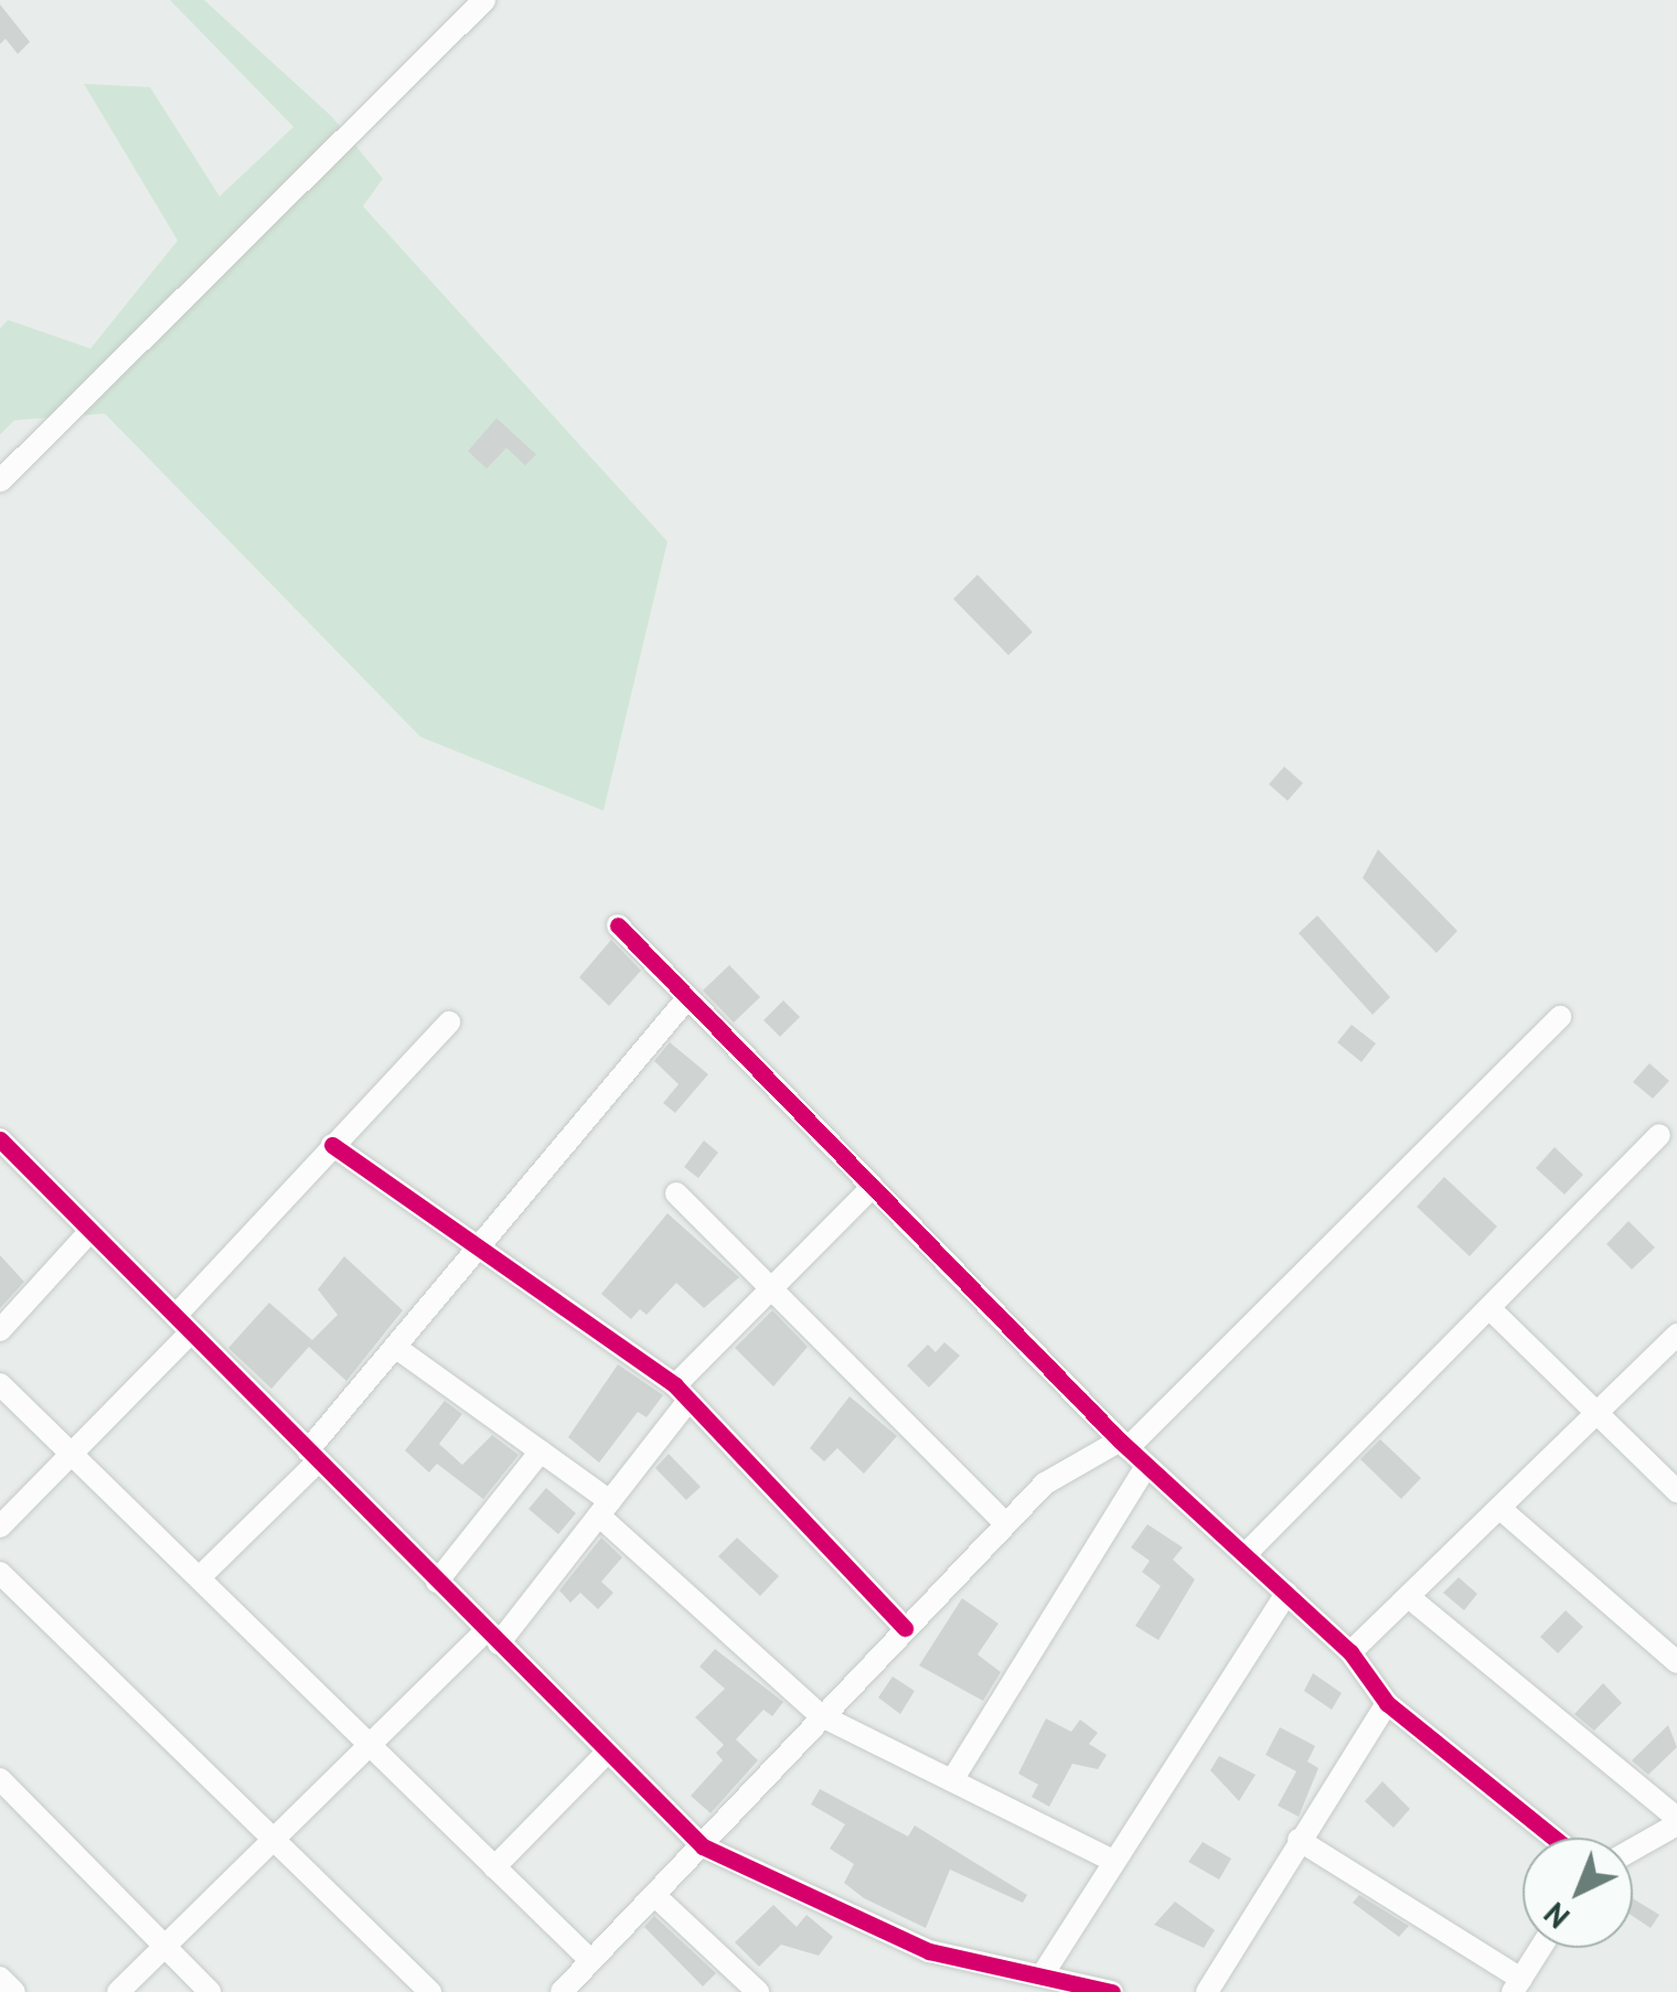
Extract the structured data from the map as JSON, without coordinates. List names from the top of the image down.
{
  "north": "bottom left"
}
